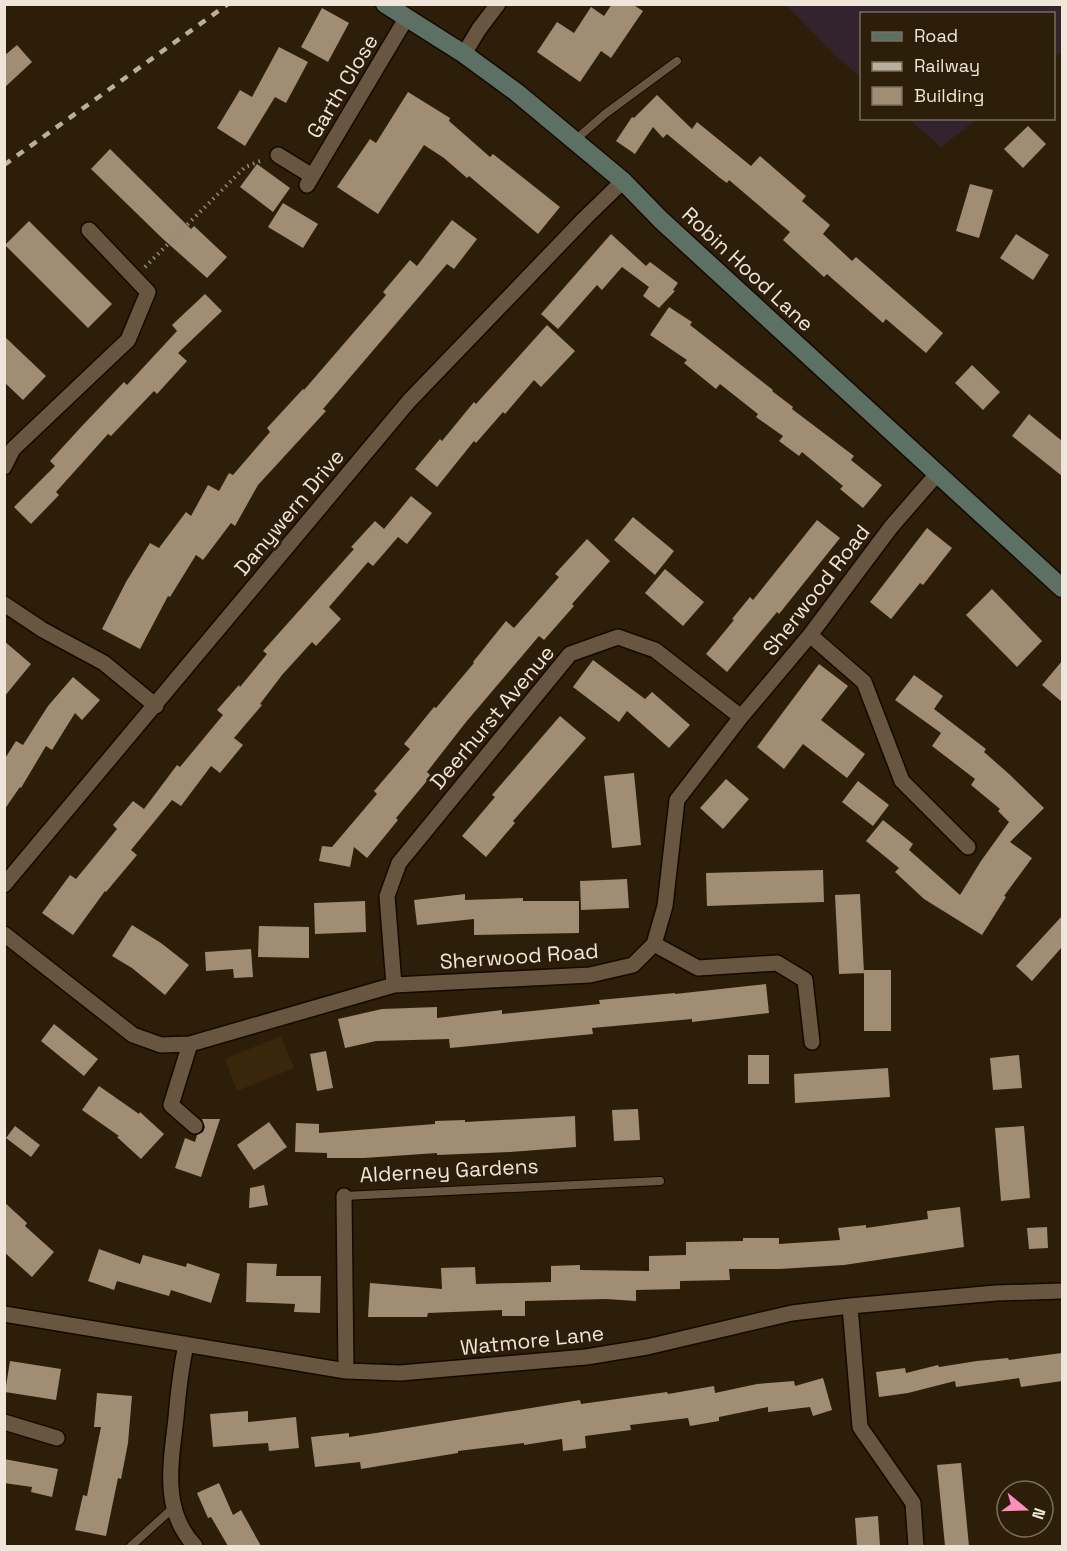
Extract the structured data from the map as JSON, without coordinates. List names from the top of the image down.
{
  "streets": {
    "main road": ["Robin Hood Lane"],
    "street": [
      "Garth Close",
      "Danywern Drive",
      "Sherwood Road",
      "Deerhurst Avenue",
      "Alderney Gardens",
      "Watmore Lane"
    ]
  },
  "crossings": [
    ["Garth Close", "Robin Hood Lane"],
    ["Robin Hood Lane", "Danywern Drive"],
    ["Robin Hood Lane", "Sherwood Road"],
    ["Sherwood Road", "Deerhurst Avenue"],
    ["Alderney Gardens", "Watmore Lane"]
  ],
  "legend": ["Road", "Railway", "Building"],
  "north": "right"
}
